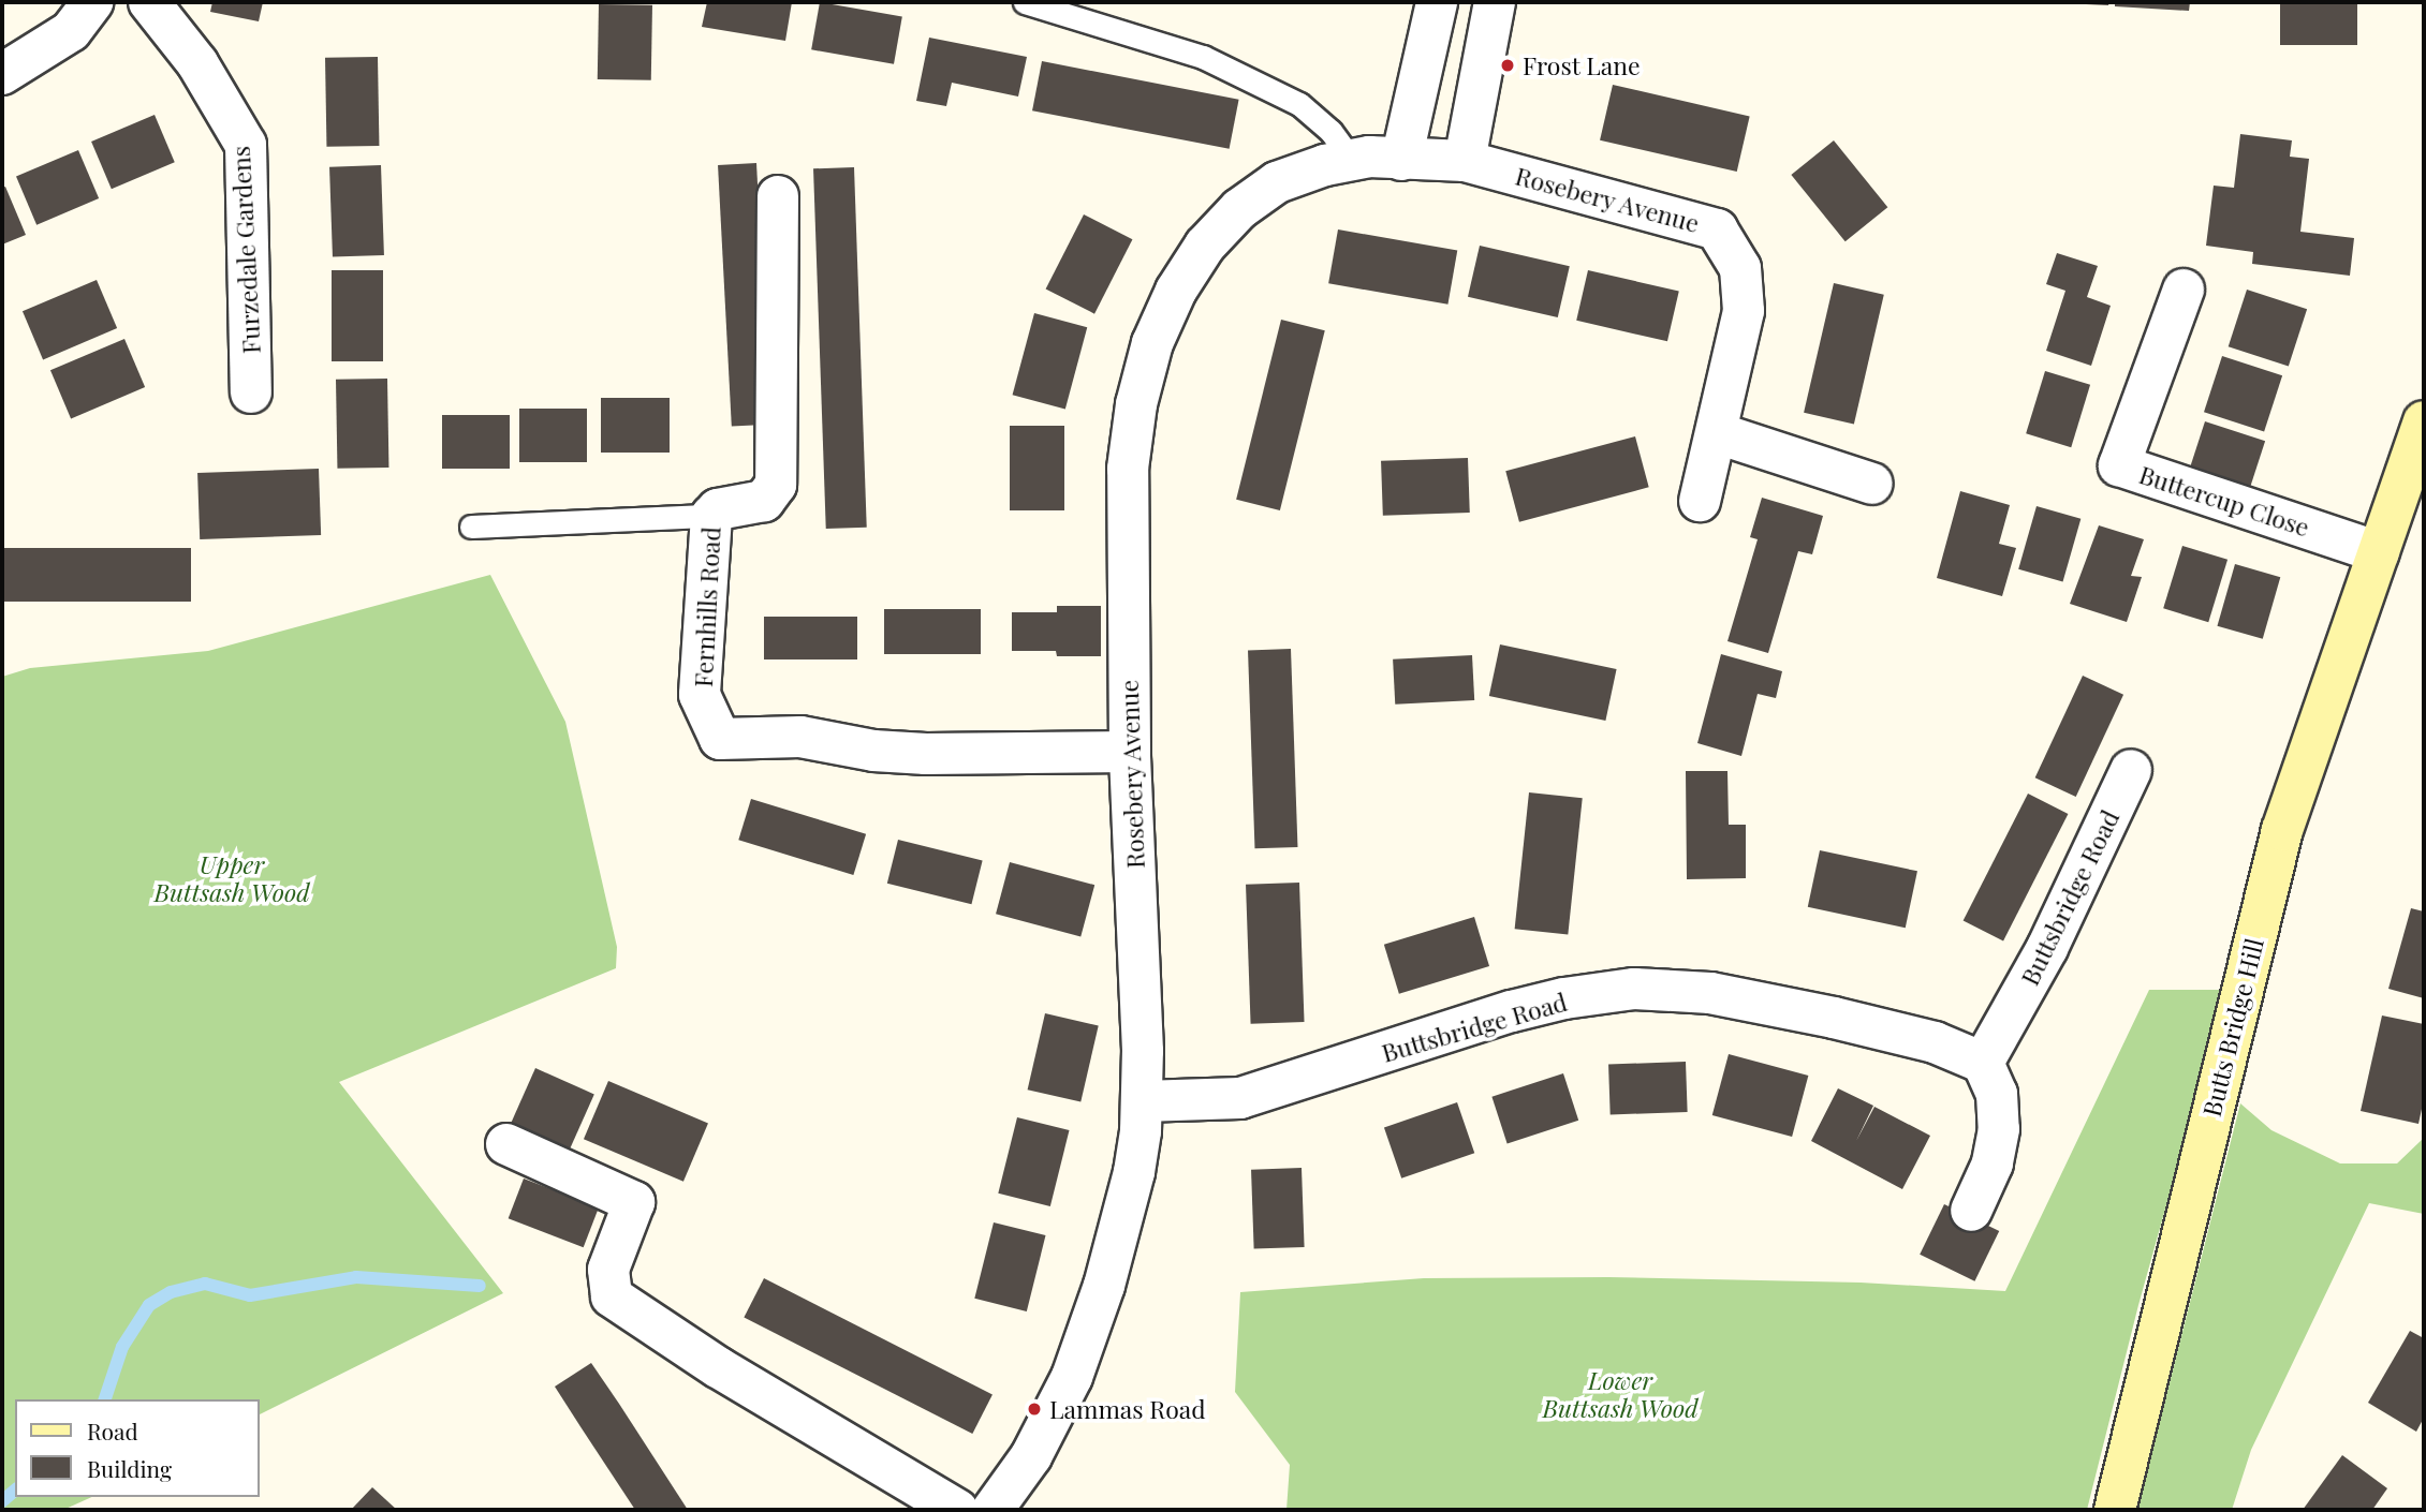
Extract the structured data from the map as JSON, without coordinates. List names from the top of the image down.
{
  "streets": {
    "street": [
      "Rosebery Avenue",
      "Furzedale Gardens",
      "Buttercup Close",
      "Fernhills Road",
      "Buttsbridge Road",
      "Butts Bridge Hill"
    ]
  },
  "crossings": [
    ["Rosebery Avenue", "Fernhills Road"],
    ["Rosebery Avenue", "Buttsbridge Road"],
    ["Buttercup Close", "Butts Bridge Hill"]
  ],
  "parks": ["Upper Buttsash Wood", "Lower Buttsash Wood"],
  "places": ["Frost Lane", "Lammas Road"],
  "legend": ["Road", "Building"]
}
